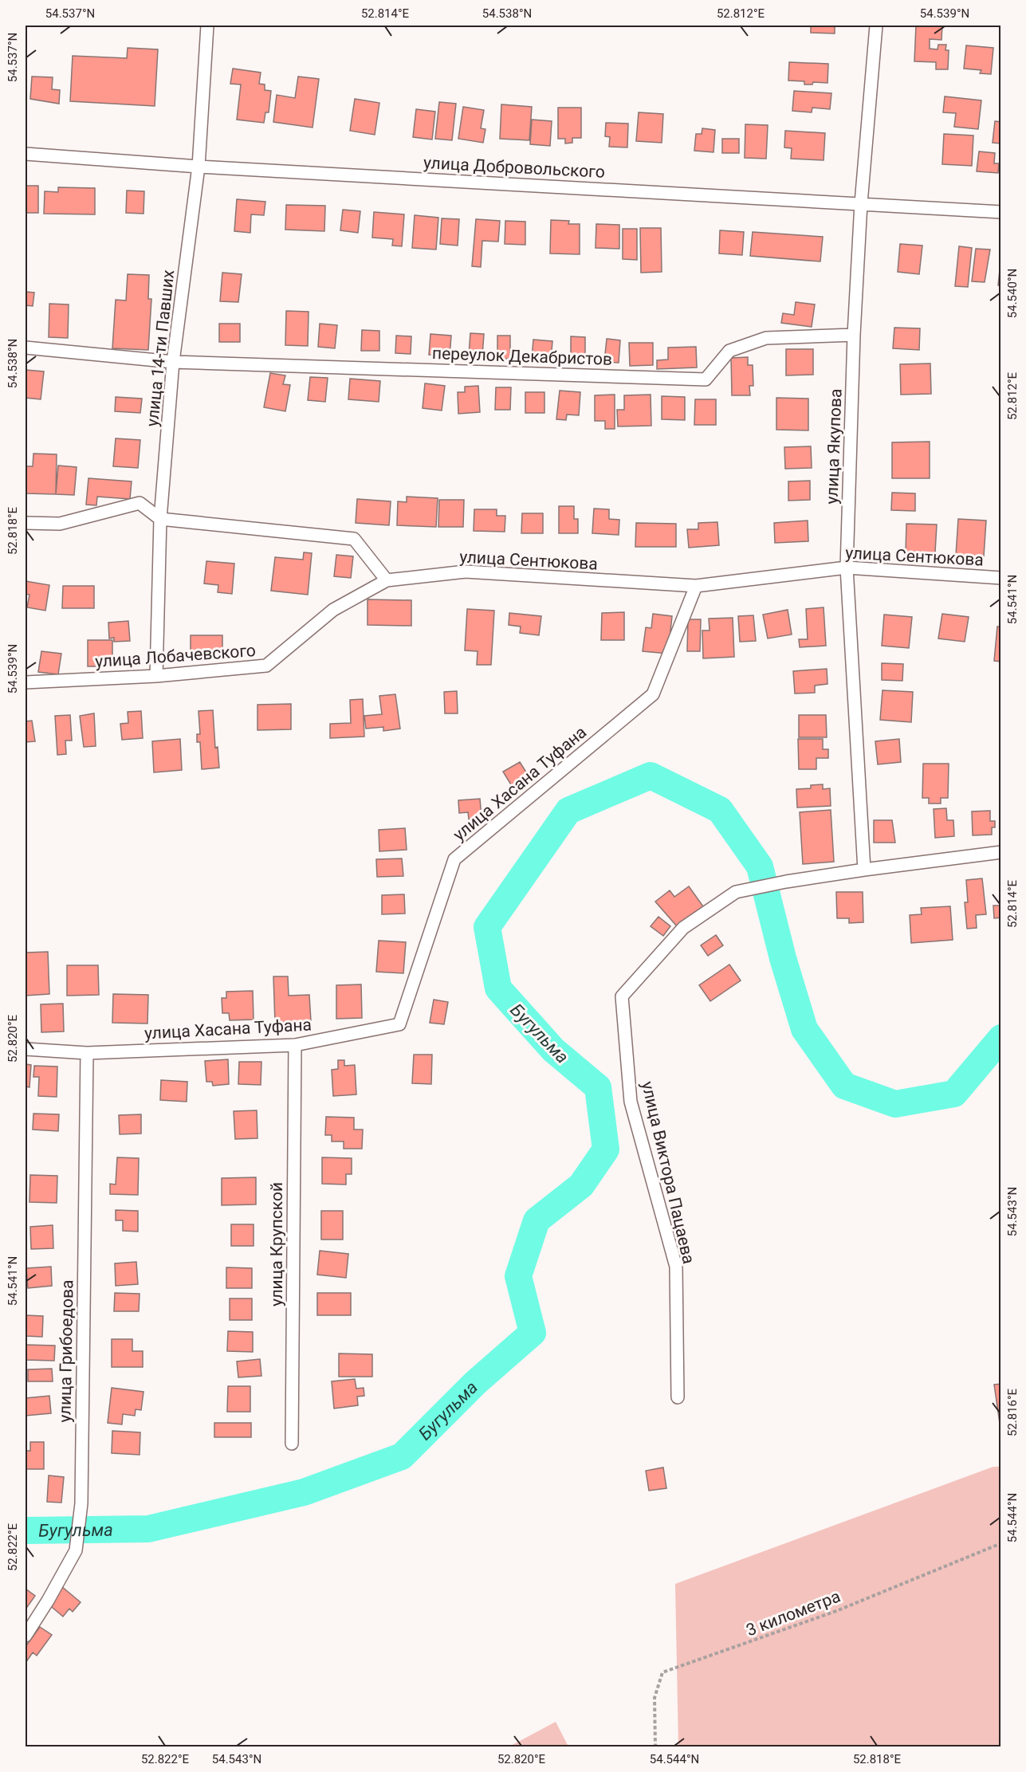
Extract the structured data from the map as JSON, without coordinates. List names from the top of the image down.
{
  "streets": {
    "street": [
      "улица Добровольского",
      "улица 14-ти Павших",
      "переулок Декабристов",
      "улица Якупова",
      "улица Сентюкова",
      "улица Лобачевского",
      "улица Хасана Туфана",
      "улица Виктора Пацаева",
      "улица Крупской",
      "улица Грибоедова"
    ],
    "path": ["3 километра"]
  },
  "crossings": [
    ["улица Добровольского", "улица 14-ти Павших"],
    ["улица Добровольского", "улица Якупова"],
    ["улица 14-ти Павших", "переулок Декабристов"],
    ["улица 14-ти Павших", "улица Лобачевского"],
    ["переулок Декабристов", "улица Якупова"],
    ["улица Якупова", "улица Сентюкова"],
    ["улица Якупова", "улица Виктора Пацаева"],
    ["улица Сентюкова", "улица Лобачевского"],
    ["улица Сентюкова", "улица Хасана Туфана"],
    ["улица Хасана Туфана", "улица Крупской"],
    ["улица Хасана Туфана", "улица Грибоедова"]
  ],
  "water": ["Бугульма"],
  "coordinates": [
    "54.537°N",
    "52.814°E",
    "54.538°N",
    "52.812°E",
    "54.539°N",
    "54.540°N",
    "52.818°E",
    "54.541°N",
    "52.820°E",
    "54.543°N",
    "52.816°E",
    "54.544°N",
    "52.822°E"
  ]
}
